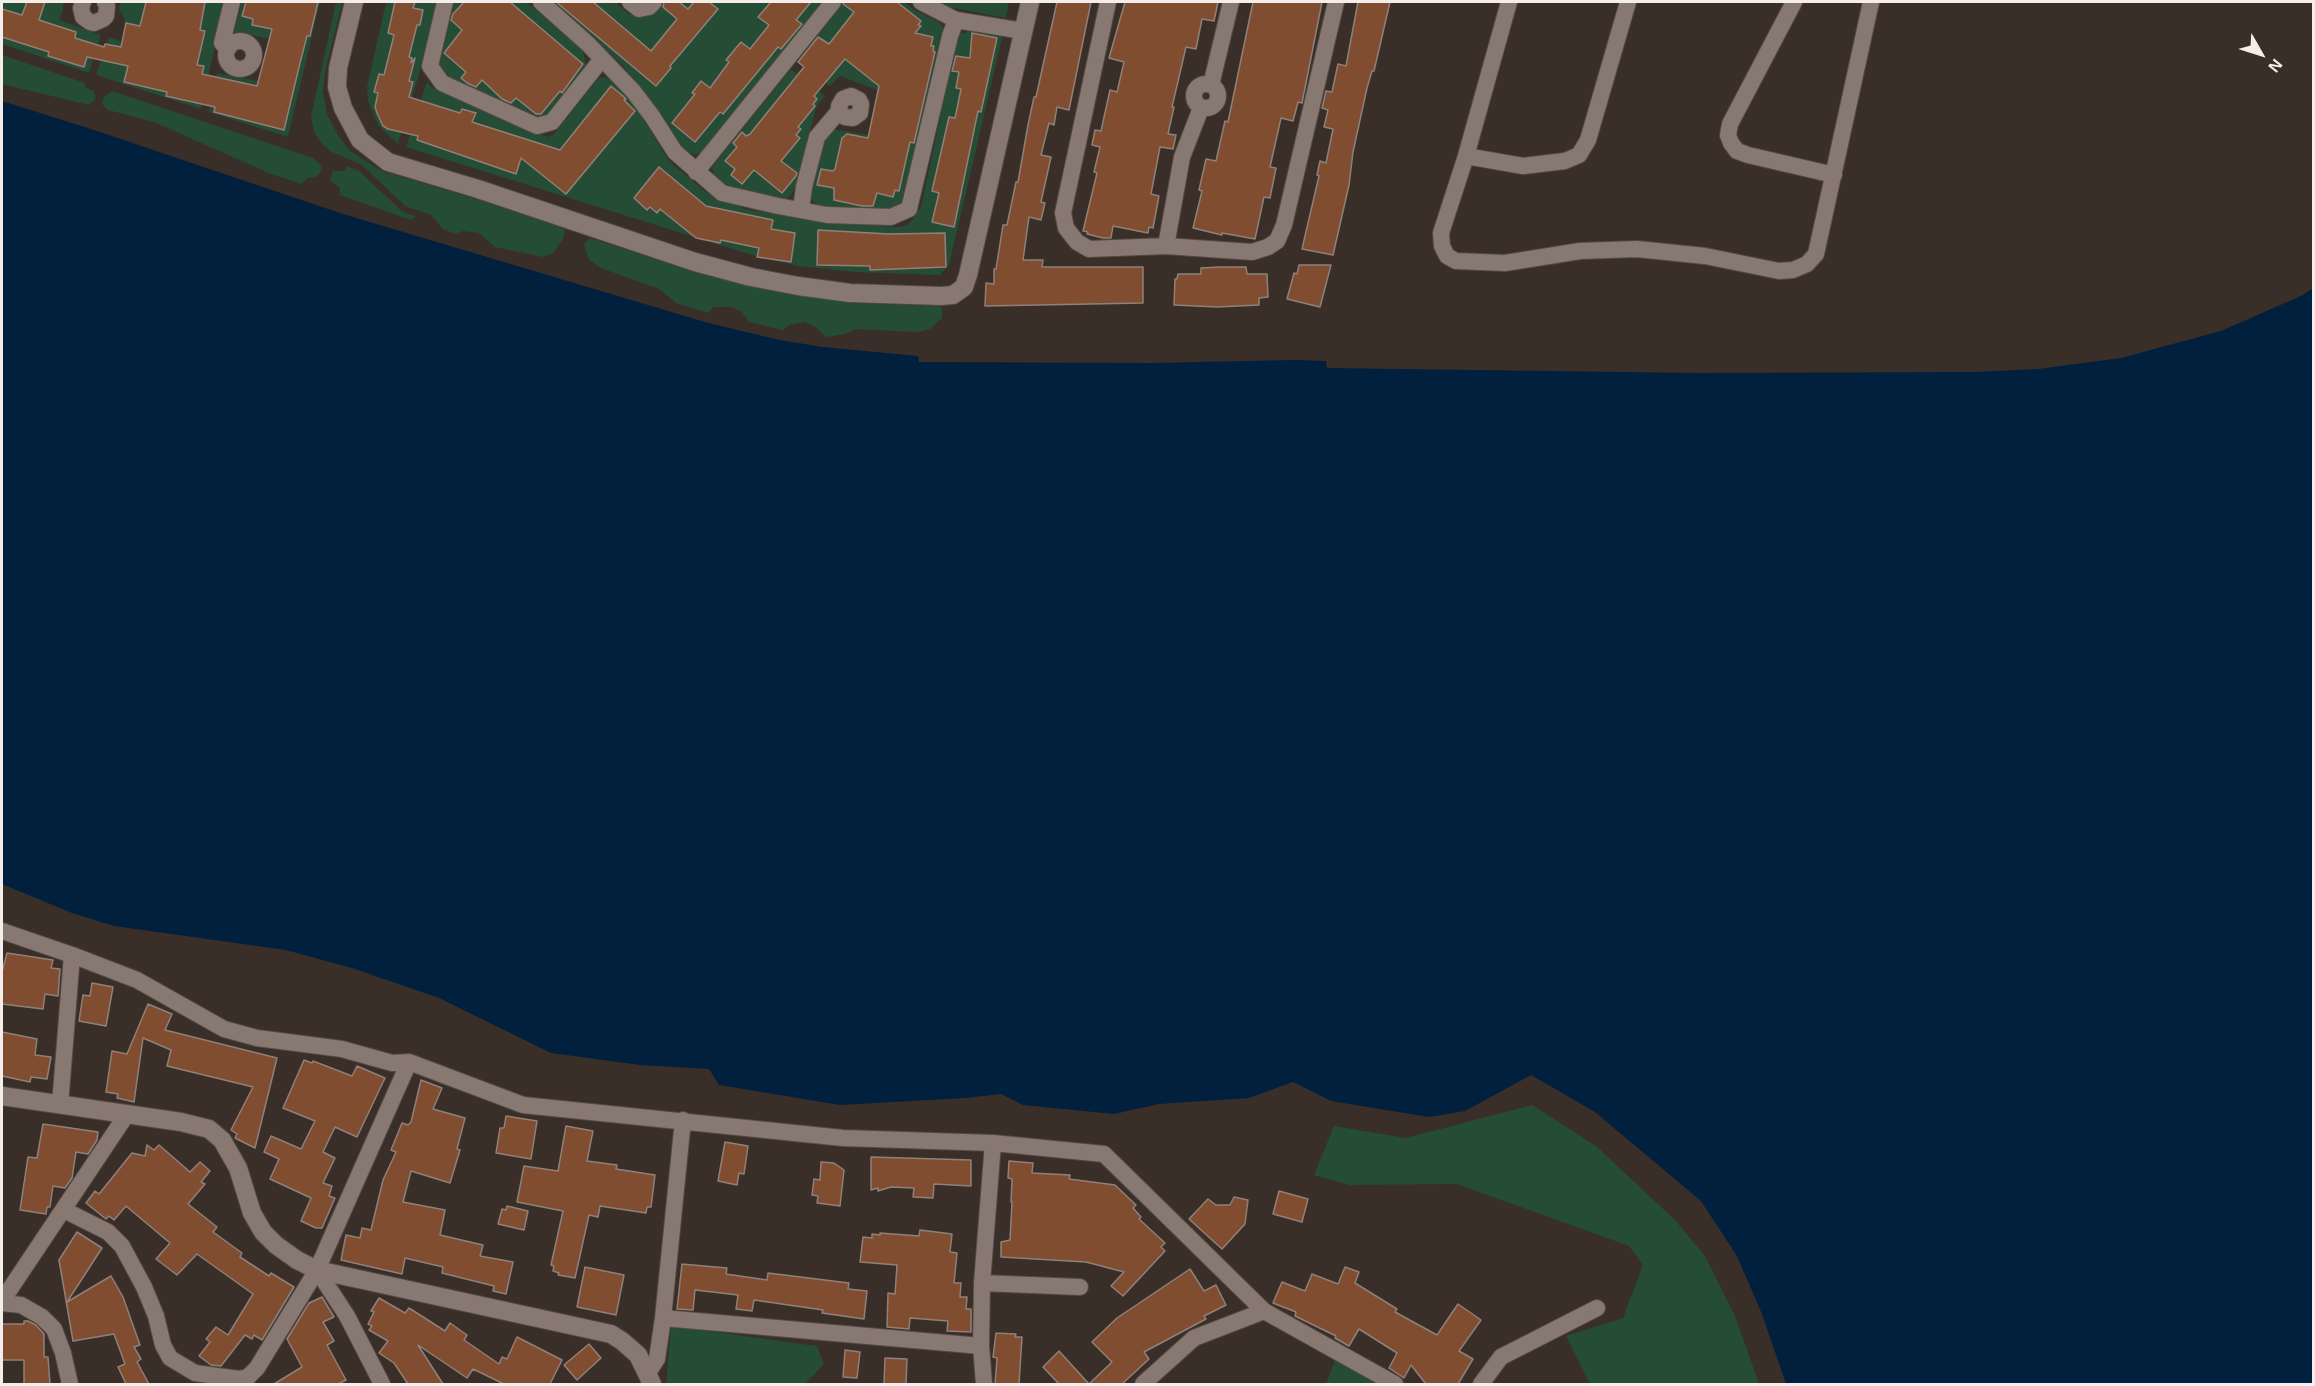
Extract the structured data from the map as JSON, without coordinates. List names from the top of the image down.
{
  "north": "bottom right"
}
